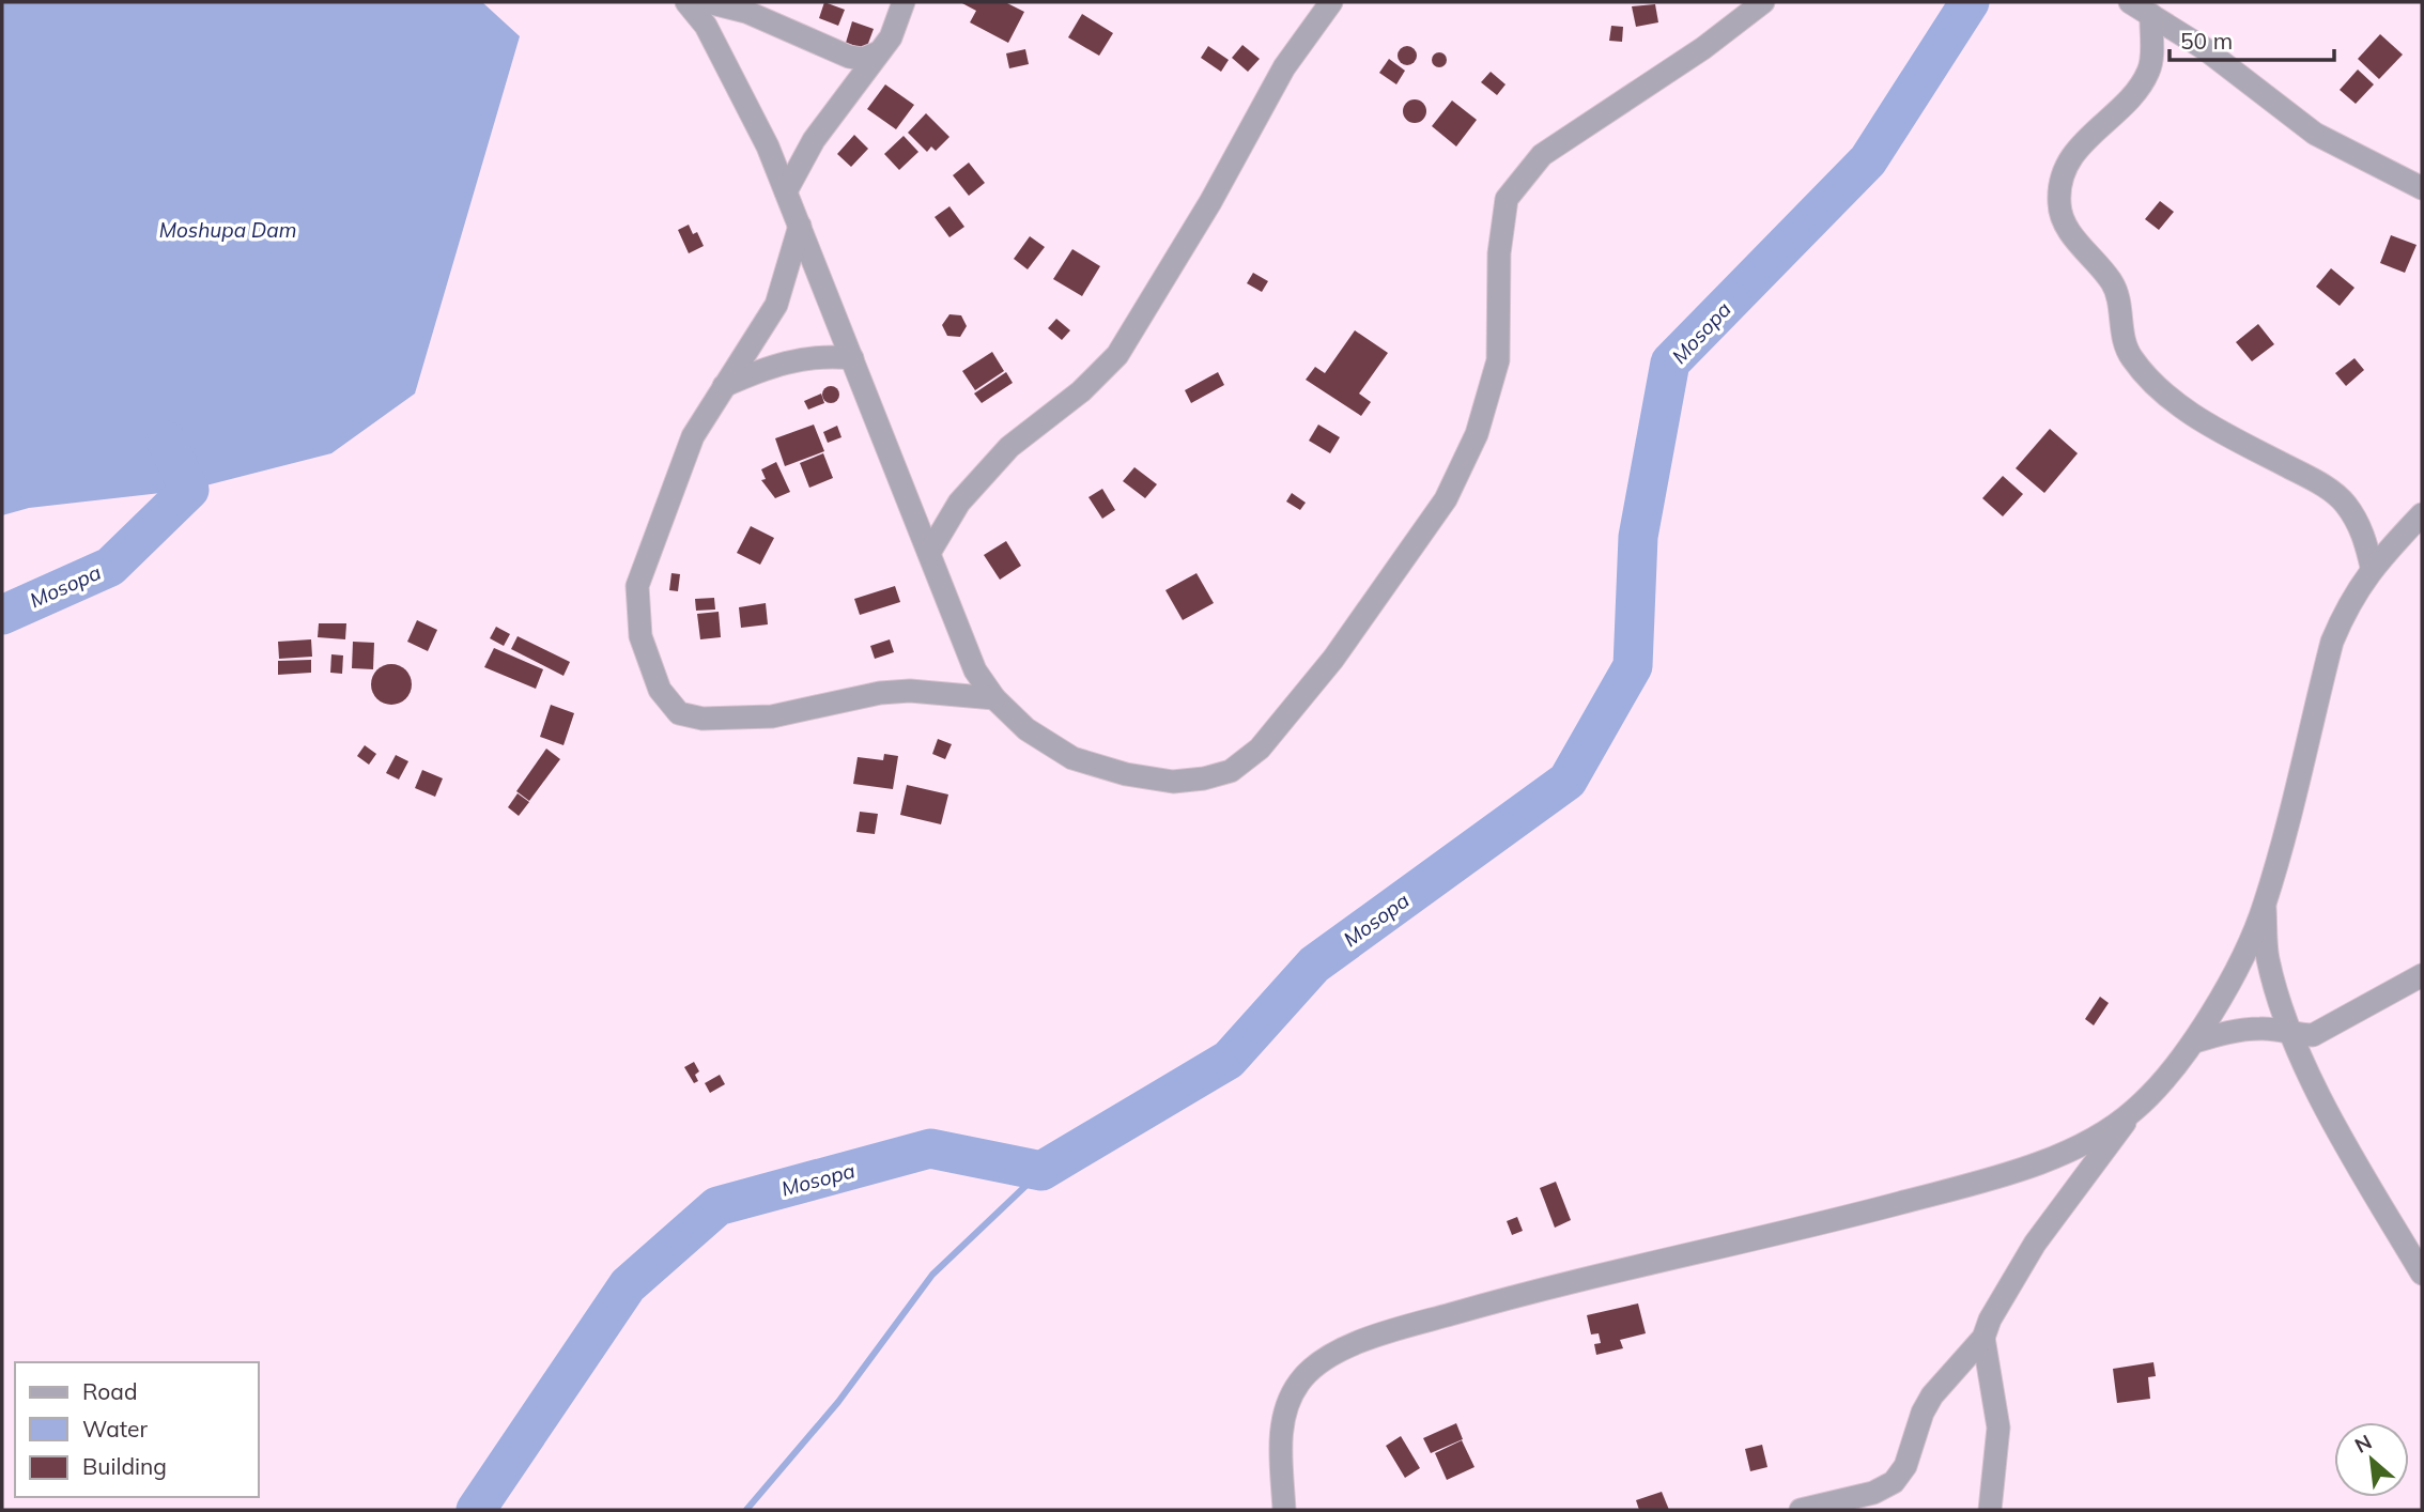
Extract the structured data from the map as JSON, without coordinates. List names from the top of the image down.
{
  "water": ["Moshupa Dam", "Mosopa"],
  "legend": ["Road", "Water", "Building"],
  "scale_bar": "50 m",
  "north": "top left"
}
